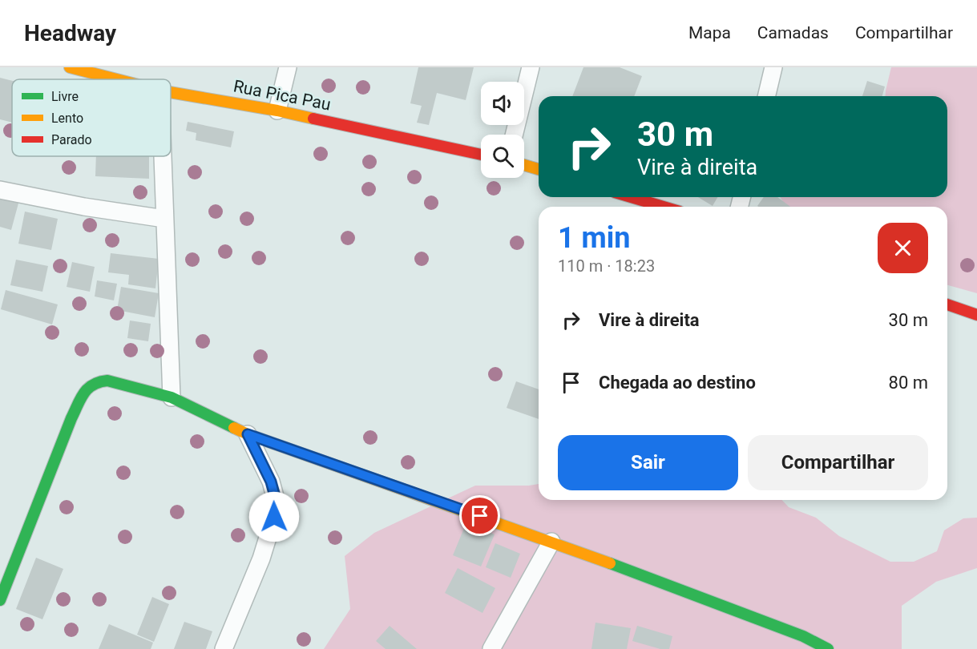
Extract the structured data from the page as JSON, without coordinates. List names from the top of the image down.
{
  "streets": {
    "street": ["Rua Pica Pau"]
  },
  "legend": ["Livre", "Lento", "Parado"],
  "page": {
    "header": "Headway",
    "nav": ["Mapa", "Camadas", "Compartilhar"],
    "turn": ["30 m", "Vire à direita"],
    "heading": ["1 min", "110 m · 18:23"],
    "list": [
      {
        "name": "Vire à direita",
        "value": "30 m"
      },
      {
        "name": "Chegada ao destino",
        "value": "80 m"
      }
    ],
    "buttons": ["Sair", "Compartilhar"]
  }
}
